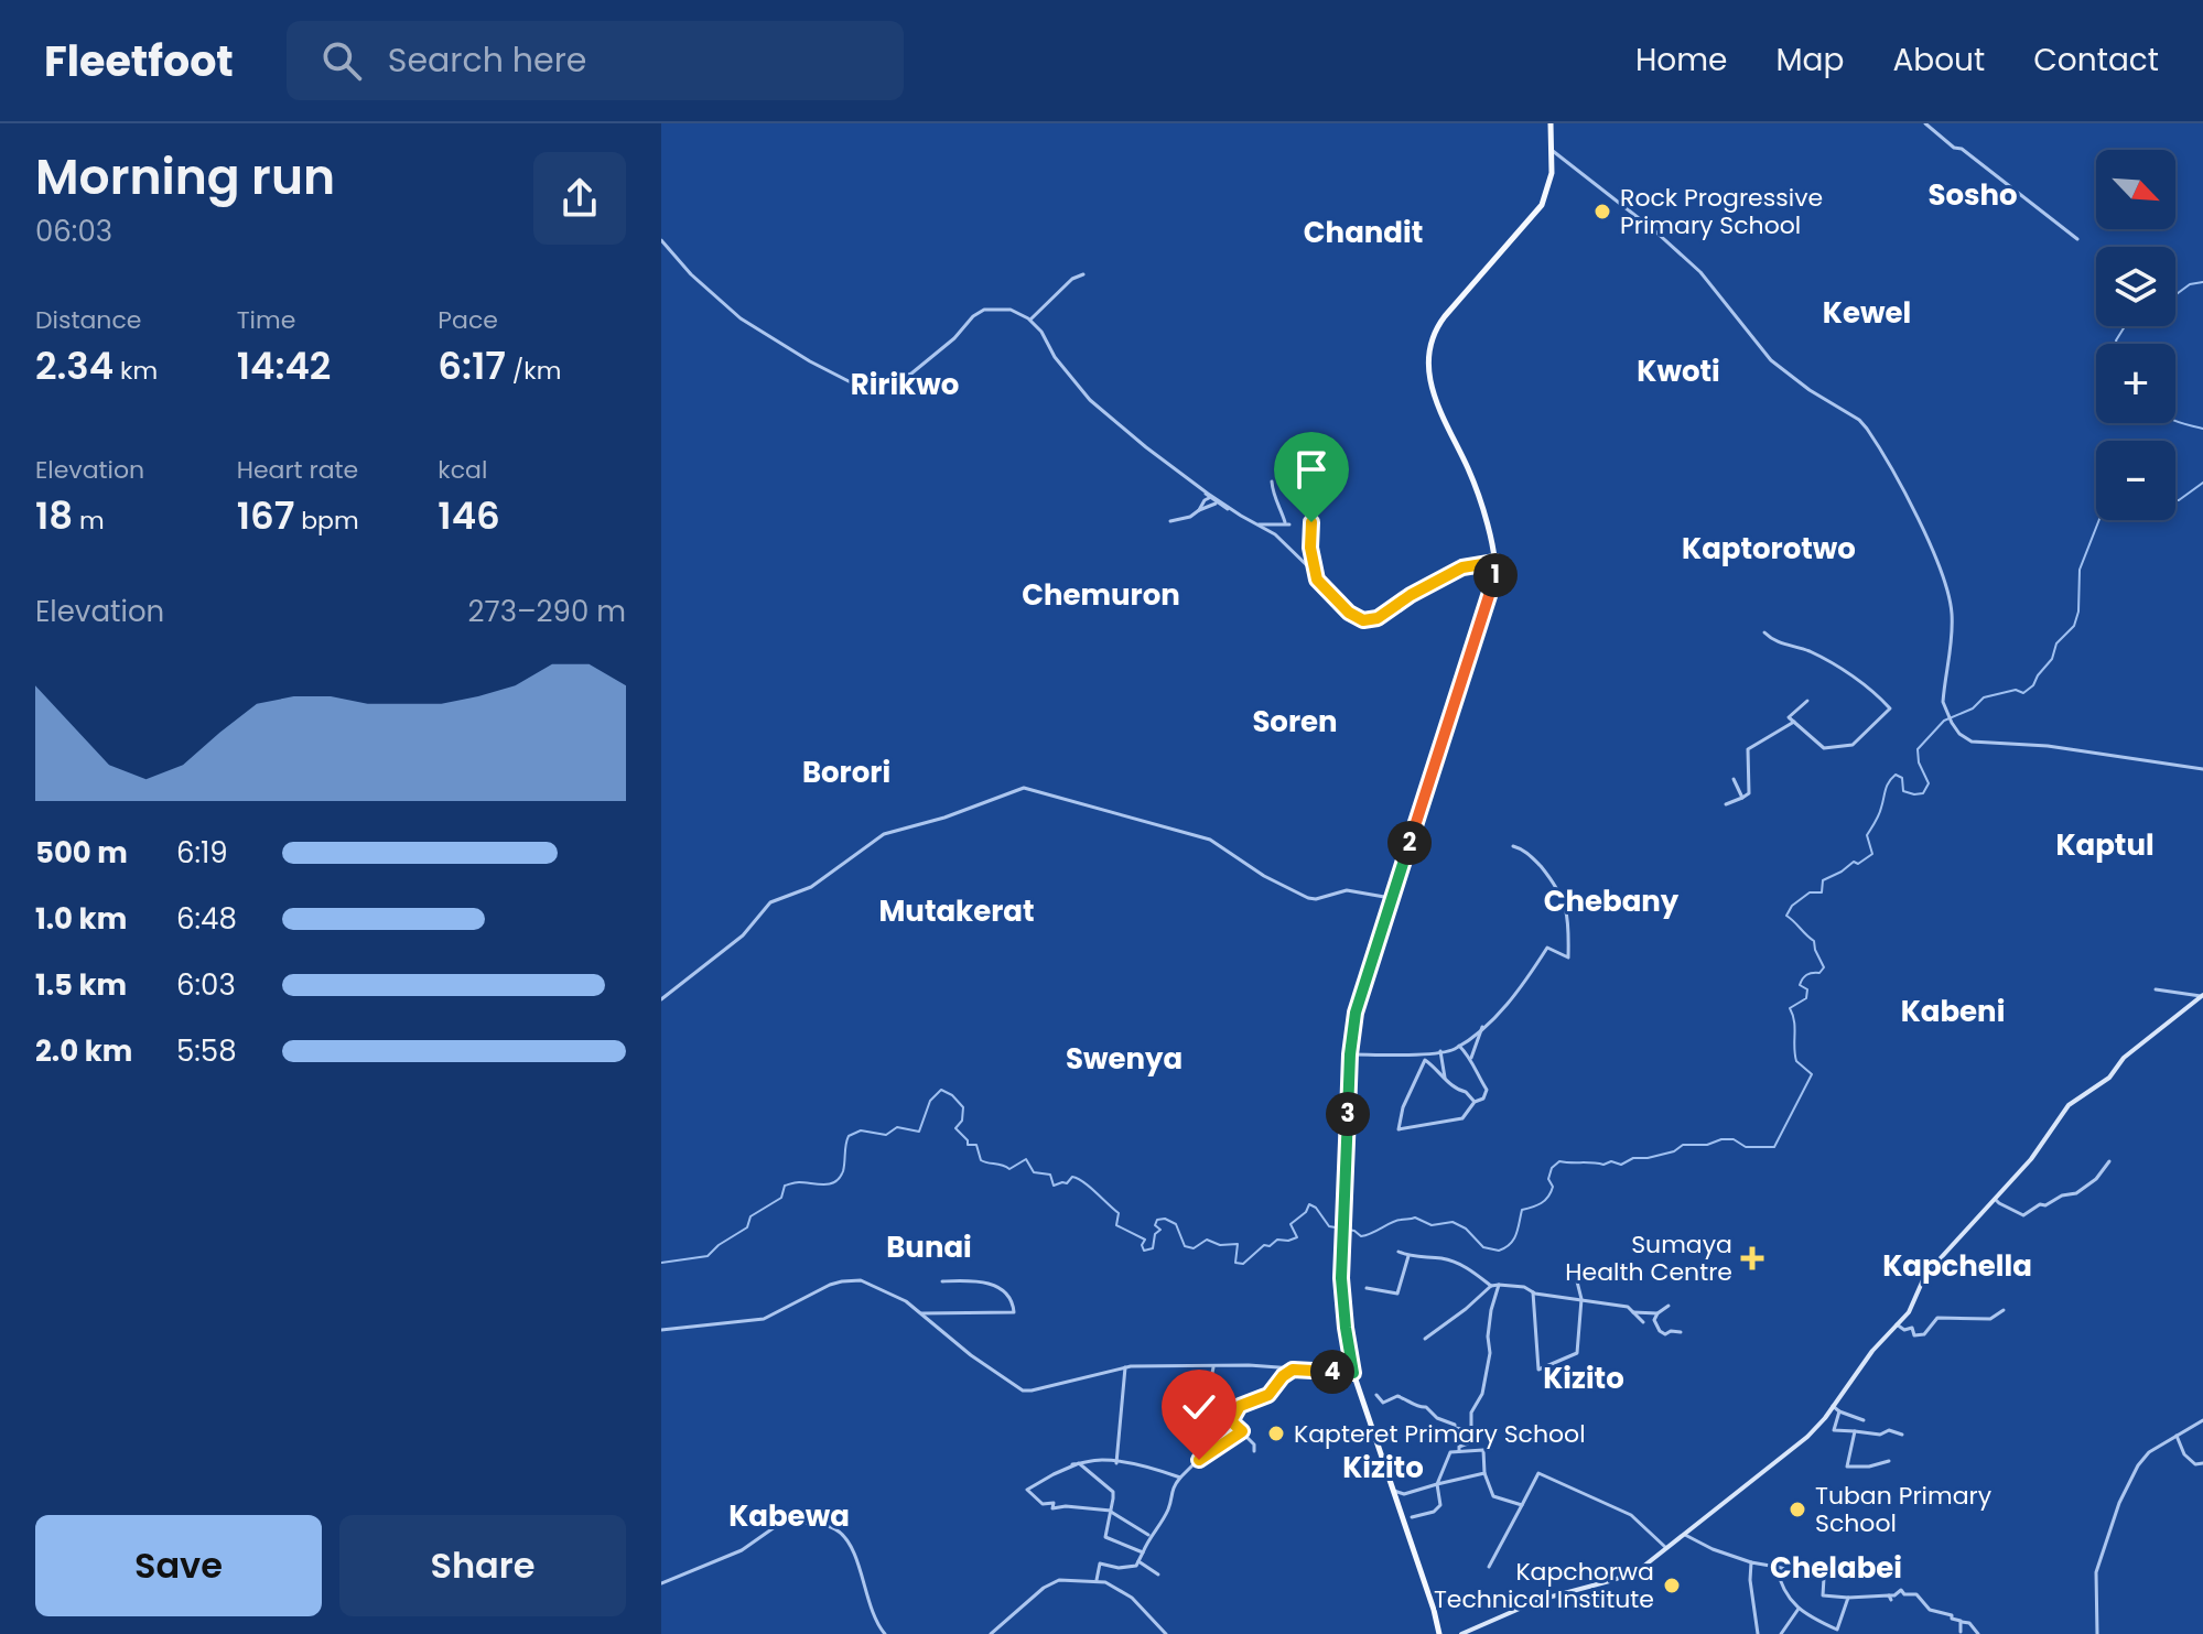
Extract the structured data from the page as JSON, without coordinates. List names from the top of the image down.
{
  "districts": [
    "Sosho",
    "Chandit",
    "Kewel",
    "Kwoti",
    "Ririkwo",
    "Kaptorotwo",
    "Chemuron",
    "Soren",
    "Borori",
    "Kaptul",
    "Chebany",
    "Mutakerat",
    "Kabeni",
    "Swenya",
    "Bunai",
    "Kapchella",
    "Kizito",
    "Kizito",
    "Kabewa",
    "Chelabei"
  ],
  "places": {
    "other": [
      "Rock Progressive Primary School",
      "Kapteret Primary School",
      "Tuban Primary School",
      "Kapchorwa Technical Institute"
    ],
    "health": ["Sumaya Health Centre"]
  },
  "north": "bottom right",
  "page": {
    "header": "Fleetfoot",
    "search": "Search here",
    "nav": [
      "Home",
      "Map",
      "About",
      "Contact"
    ],
    "heading": ["Morning run", "06:03"],
    "map_buttons": ["+", "−"],
    "stats": [
      ["Distance", "2.34 km"],
      ["Time", "14:42"],
      ["Pace", "6:17 /km"],
      ["Elevation", "18 m"],
      ["Heart rate", "167 bpm"],
      ["kcal", "146"]
    ],
    "pins": [
      "1",
      "2",
      "3",
      "4"
    ],
    "chart": ["Elevation", "273–290 m"],
    "list": [
      {
        "name": "500 m",
        "note": "6:19"
      },
      {
        "name": "1.0 km",
        "note": "6:48"
      },
      {
        "name": "1.5 km",
        "note": "6:03"
      },
      {
        "name": "2.0 km",
        "note": "5:58"
      }
    ],
    "buttons": ["Save", "Share"]
  }
}
